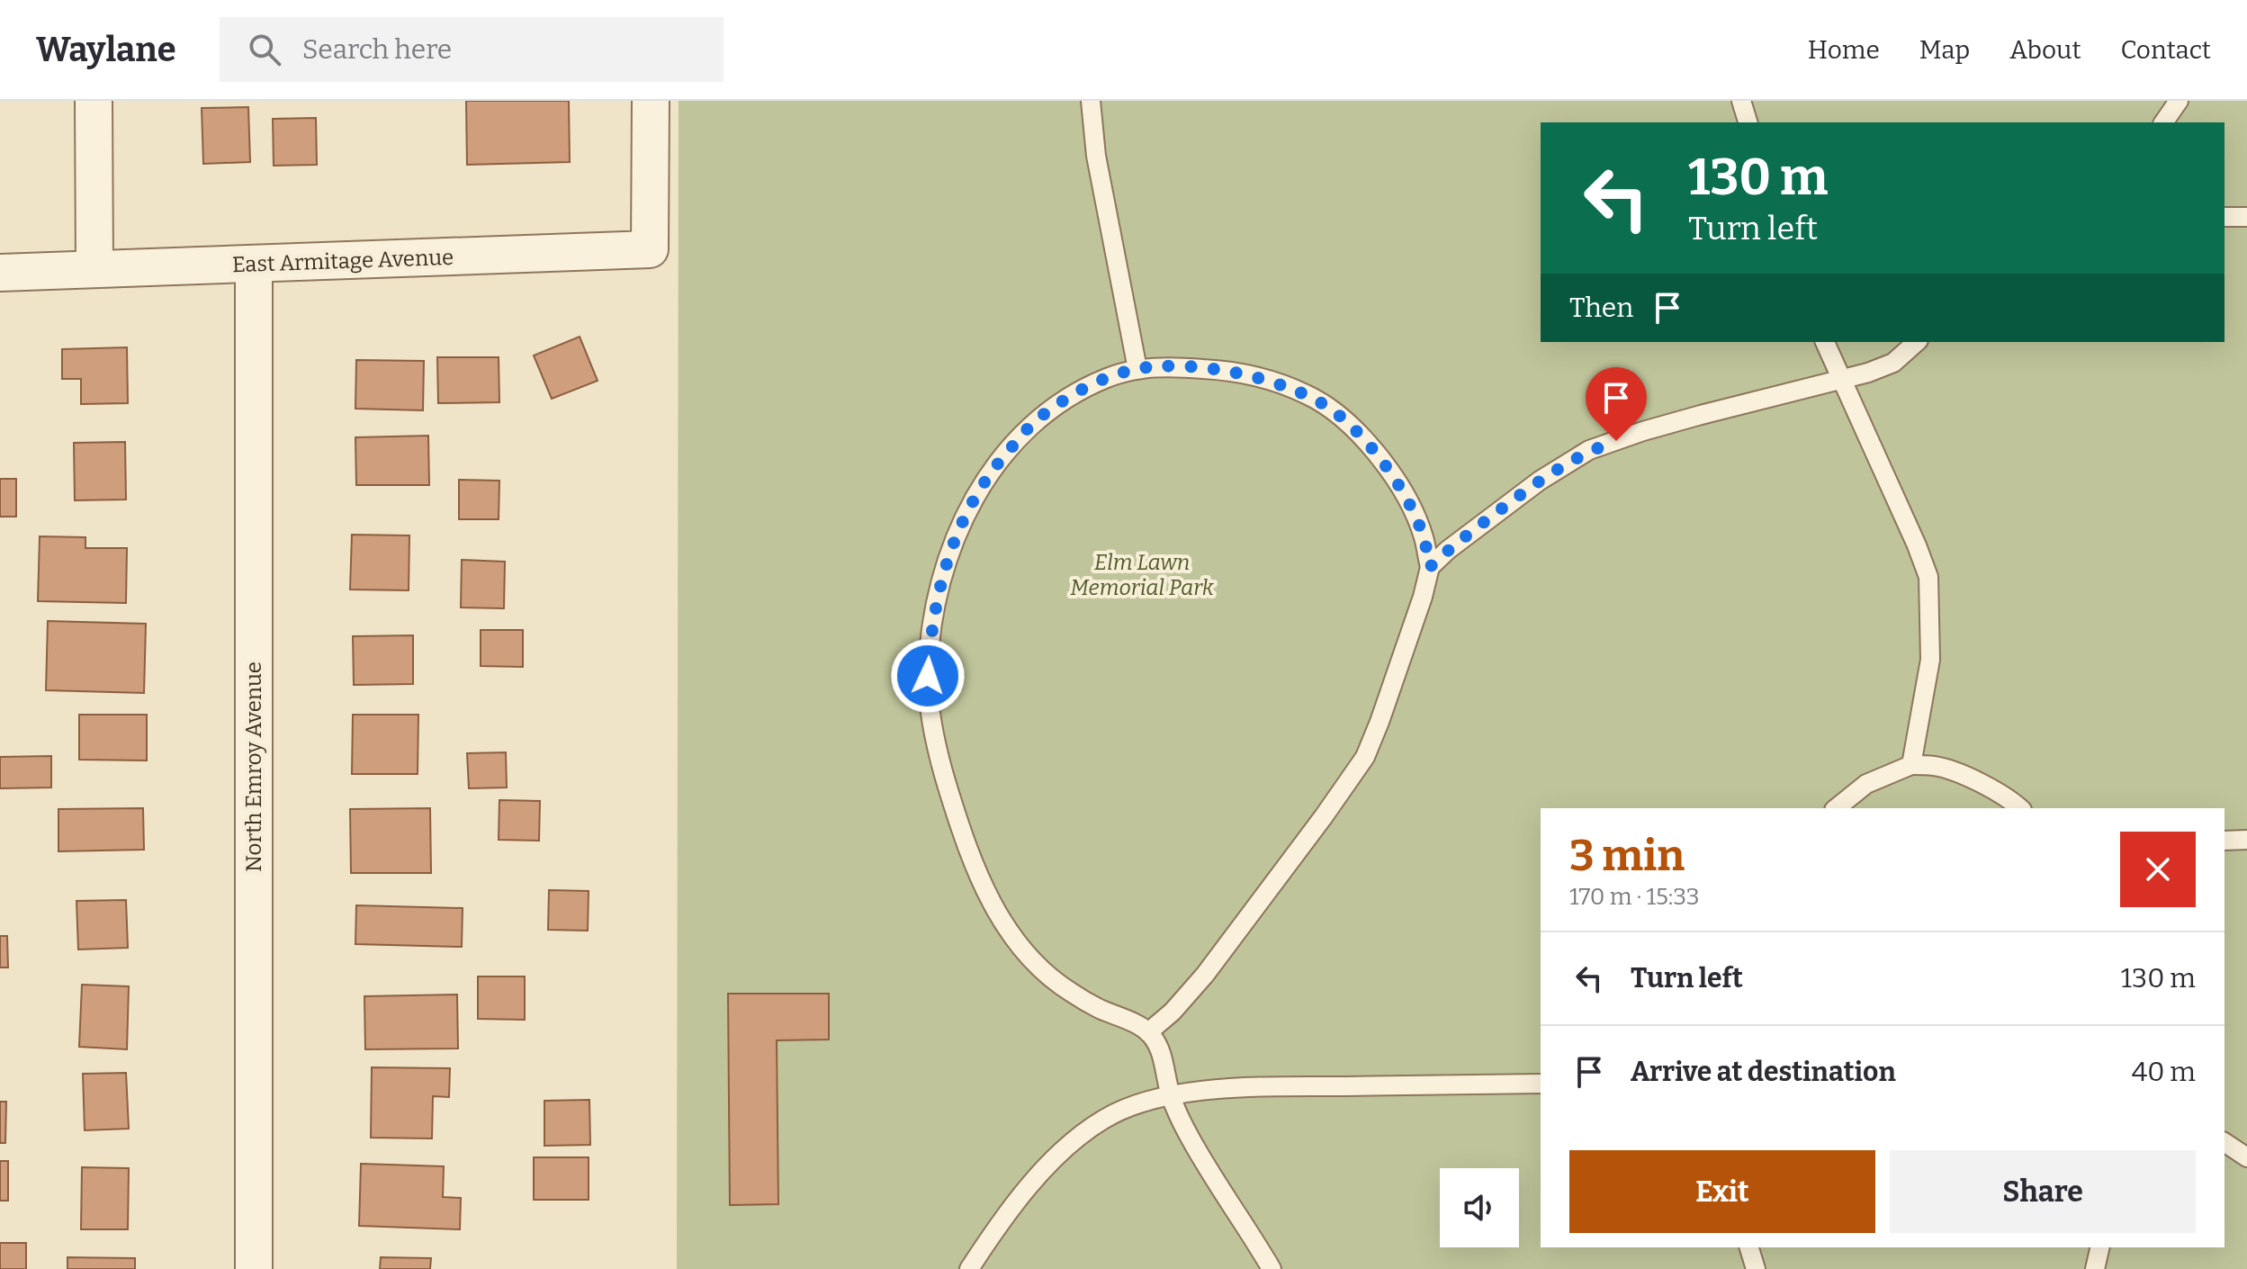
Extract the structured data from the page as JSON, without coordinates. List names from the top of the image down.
{
  "streets": {
    "street": ["East Armitage Avenue", "North Emroy Avenue"]
  },
  "crossings": [
    ["East Armitage Avenue", "North Emroy Avenue"]
  ],
  "parks": ["Elm Lawn Memorial Park"],
  "page": {
    "header": "Waylane",
    "search": "Search here",
    "nav": [
      "Home",
      "Map",
      "About",
      "Contact"
    ],
    "turn": ["130 m", "Turn left"],
    "then": "Then",
    "heading": ["3 min", "170 m · 15:33"],
    "list": [
      {
        "name": "Turn left",
        "value": "130 m"
      },
      {
        "name": "Arrive at destination",
        "value": "40 m"
      }
    ],
    "buttons": ["Exit", "Share"]
  }
}
